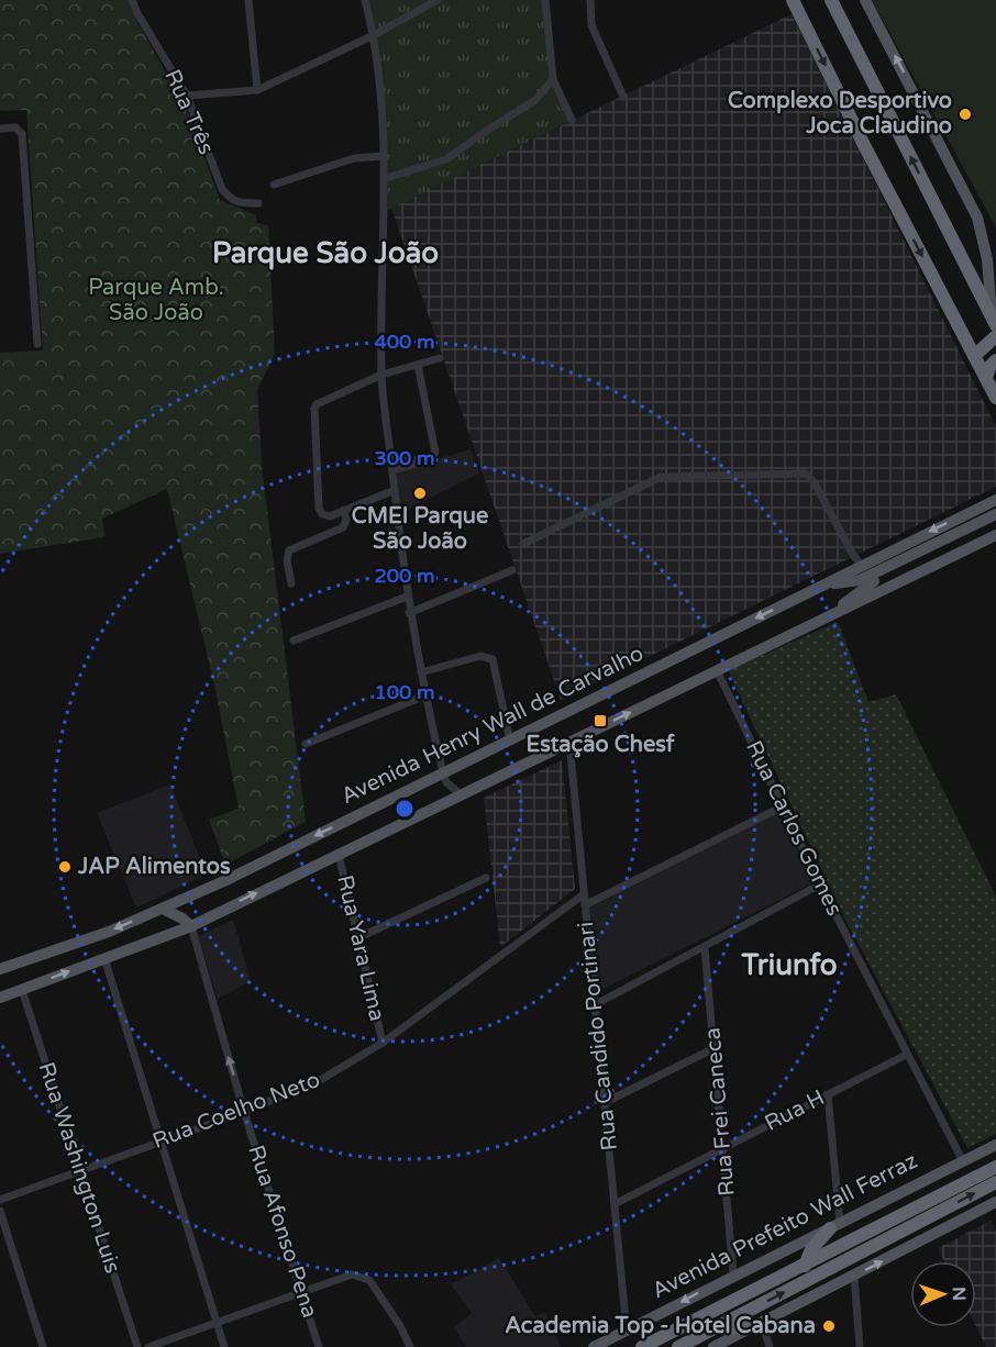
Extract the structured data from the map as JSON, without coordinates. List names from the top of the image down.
{
  "streets": {
    "highway": ["Avenida Prefeito Wall Ferraz"],
    "main road": ["Avenida Henry Wall de Carvalho"],
    "street": [
      "Rua Três",
      "Rua Carlos Gomes",
      "Rua Yara Lima",
      "Rua Candido Portinari",
      "Rua Coelho Neto",
      "Rua H",
      "Rua Frei Caneca",
      "Rua Washington Luis",
      "Rua Afonso Pena"
    ]
  },
  "crossings": [
    ["Rua Carlos Gomes", "Rua H"],
    ["Rua Carlos Gomes", "Avenida Prefeito Wall Ferraz"],
    ["Rua Yara Lima", "Rua Coelho Neto"],
    ["Rua Candido Portinari", "Rua Coelho Neto"],
    ["Rua Candido Portinari", "Rua H"],
    ["Rua Candido Portinari", "Avenida Prefeito Wall Ferraz"],
    ["Rua Coelho Neto", "Rua Washington Luis"],
    ["Rua Coelho Neto", "Rua Afonso Pena"],
    ["Rua H", "Rua Frei Caneca"],
    ["Rua Frei Caneca", "Avenida Prefeito Wall Ferraz"]
  ],
  "one_way": ["Rua Afonso Pena"],
  "districts": ["Parque São João", "Triunfo"],
  "parks": ["Parque Amb. São João"],
  "places": {
    "other": [
      "Complexo Desportivo Joca Claudino",
      "CMEI Parque São João",
      "JAP Alimentos",
      "Academia Top - Hotel Cabana"
    ],
    "transit": ["Estação Chesf"]
  },
  "north": "right",
  "rings": [
    "400 m",
    "300 m",
    "200 m",
    "100 m"
  ]
}
